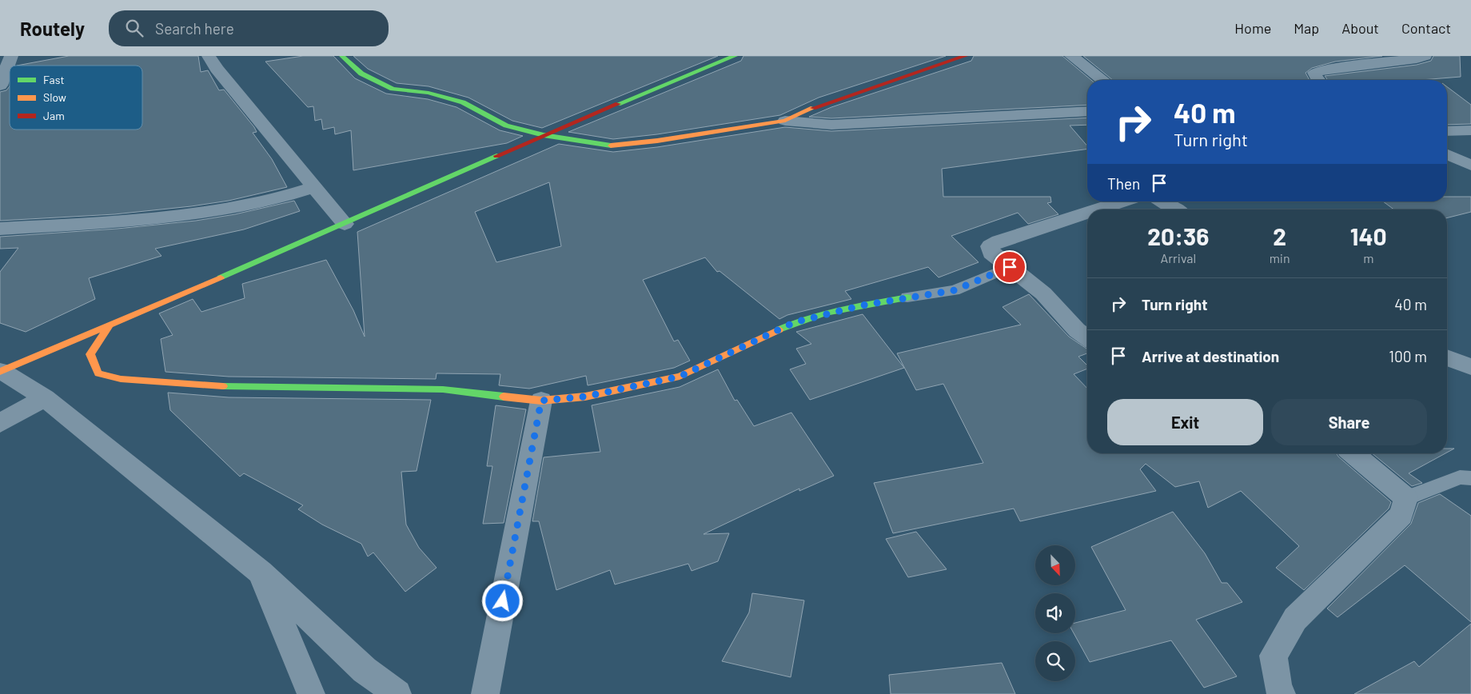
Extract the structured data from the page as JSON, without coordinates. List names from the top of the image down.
{
  "legend": ["Fast", "Slow", "Jam"],
  "north": "bottom right",
  "page": {
    "header": "Routely",
    "search": "Search here",
    "nav": [
      "Home",
      "Map",
      "About",
      "Contact"
    ],
    "turn": ["40 m", "Turn right"],
    "then": "Then",
    "eta": [
      "20:36",
      "Arrival",
      "2",
      "min",
      "140",
      "m"
    ],
    "list": [
      {
        "name": "Turn right",
        "value": "40 m"
      },
      {
        "name": "Arrive at destination",
        "value": "100 m"
      }
    ],
    "buttons": ["Exit", "Share"]
  }
}
